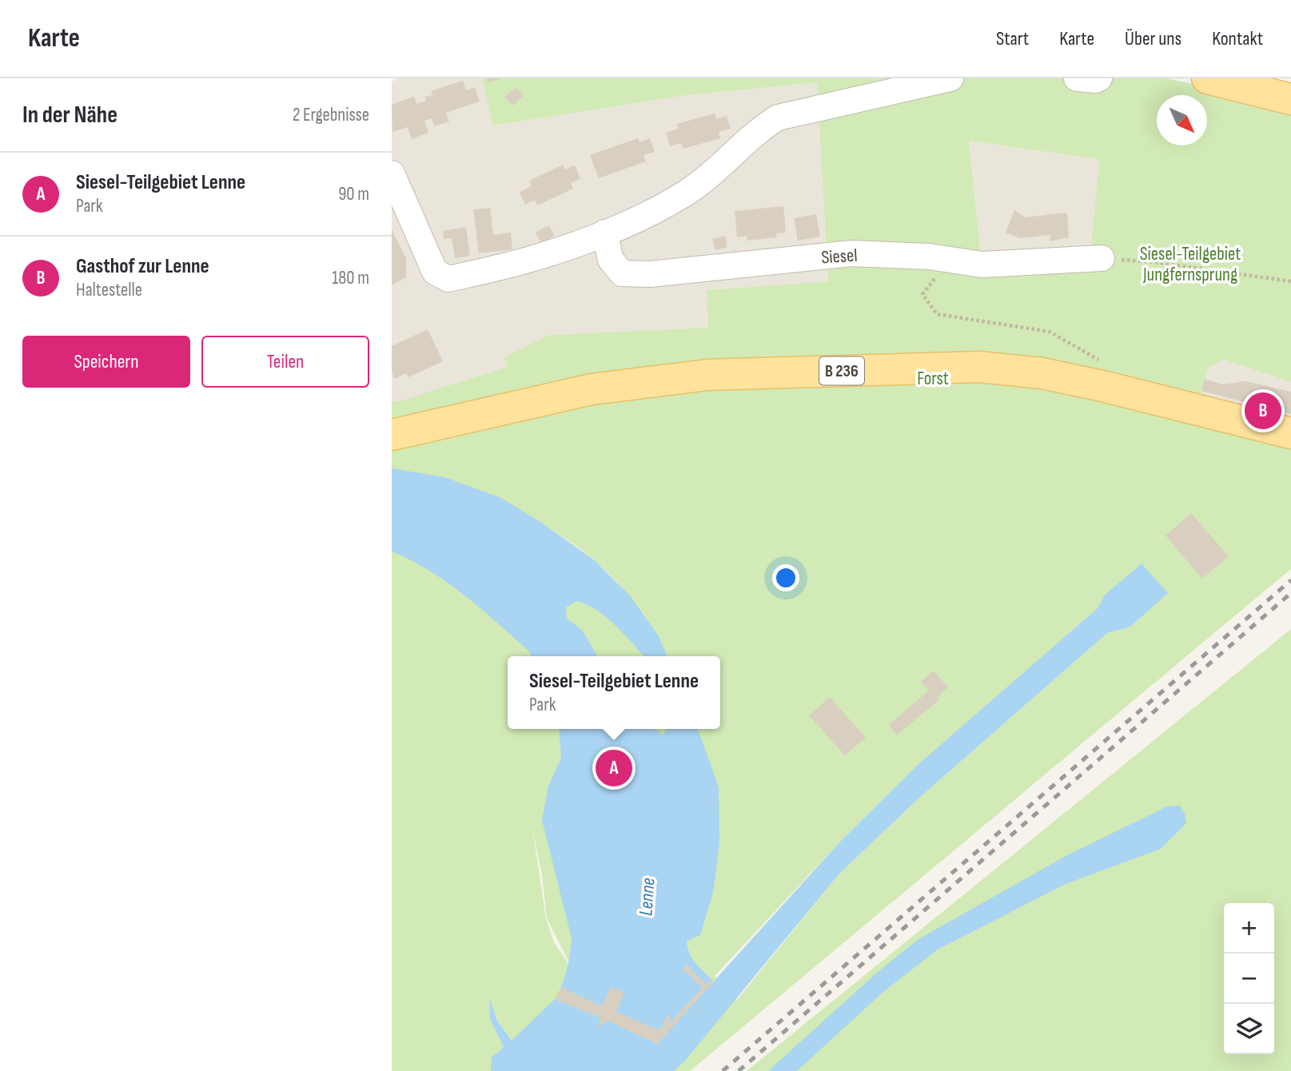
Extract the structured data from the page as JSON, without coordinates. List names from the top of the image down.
{
  "streets": {
    "main road": ["B 236"],
    "street": ["Siesel"]
  },
  "water": ["Lenne"],
  "parks": ["Siesel-Teilgebiet Jungfernsprung", "Forst"],
  "north": "bottom right",
  "page": {
    "header": "Karte",
    "nav": [
      "Start",
      "Karte",
      "Über uns",
      "Kontakt"
    ],
    "heading": ["In der Nähe", "2 Ergebnisse"],
    "list": [
      {
        "mark": "A",
        "name": "Siesel-Teilgebiet Lenne",
        "note": "Park",
        "value": "90 m"
      },
      {
        "mark": "B",
        "name": "Gasthof zur Lenne",
        "note": "Haltestelle",
        "value": "180 m"
      }
    ],
    "buttons": ["Speichern", "Teilen"],
    "pins": ["B", "A"],
    "popup": ["Siesel-Teilgebiet Lenne", "Park"],
    "map_buttons": ["+", "−"]
  }
}
